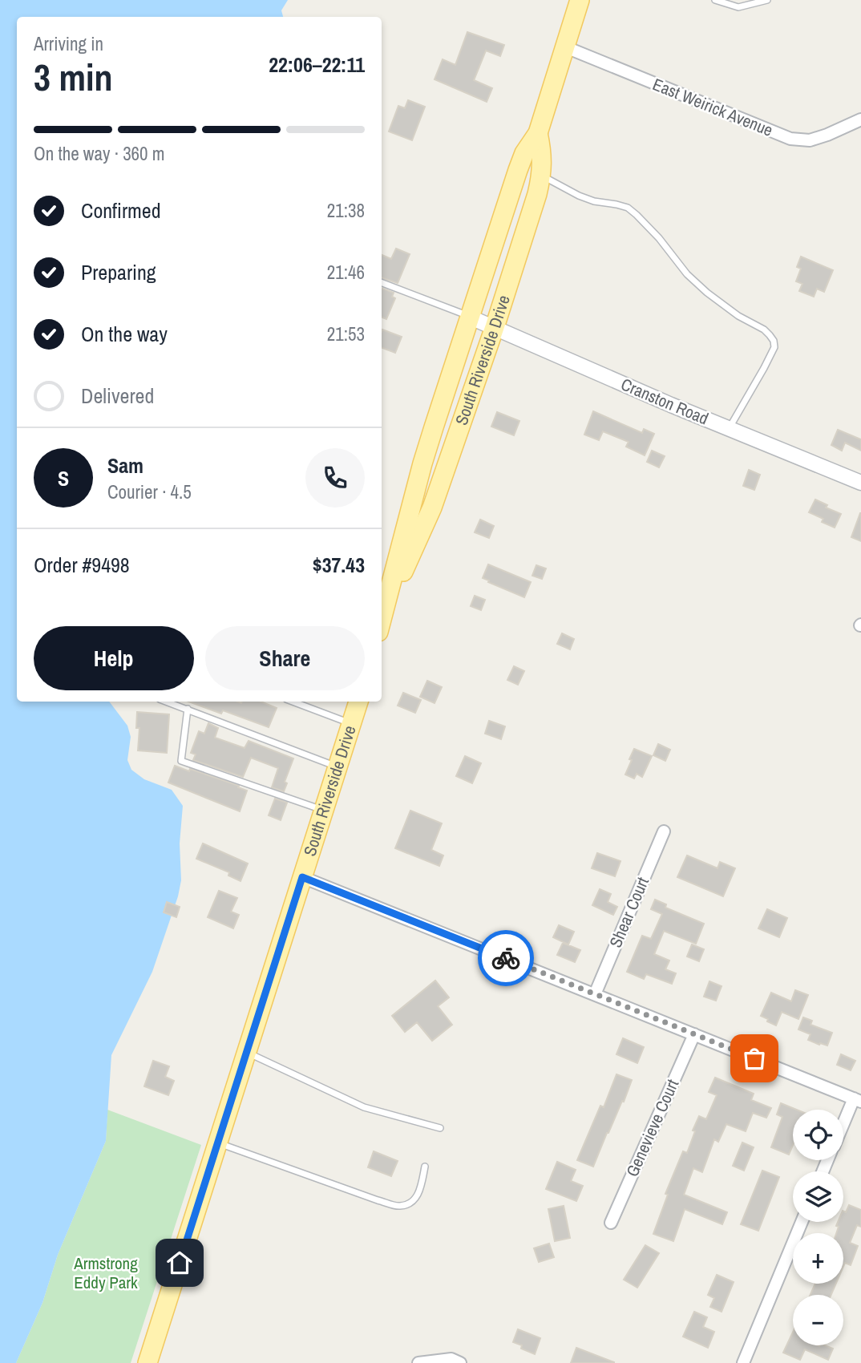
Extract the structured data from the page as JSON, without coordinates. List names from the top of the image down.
{
  "streets": {
    "main road": ["South Riverside Drive"],
    "street": [
      "East Weirick Avenue",
      "Cranston Road",
      "Shear Court",
      "Genevieve Court"
    ]
  },
  "crossings": [
    ["East Weirick Avenue", "South Riverside Drive"],
    ["South Riverside Drive", "Cranston Road"]
  ],
  "parks": ["Armstrong Eddy Park"],
  "page": {
    "heading": ["3 min", "Arriving in", "22:06–22:11"],
    "panel": [
      "Sam",
      "Courier · 4.5",
      "Order #9498",
      "$37.43"
    ],
    "bar": "On the way · 360 m",
    "list": [
      ["Confirmed", "21:38"],
      ["Preparing", "21:46"],
      ["On the way", "21:53"],
      "Delivered"
    ],
    "round": "S",
    "buttons": ["Help", "Share"],
    "map_buttons": ["+", "−"]
  }
}
